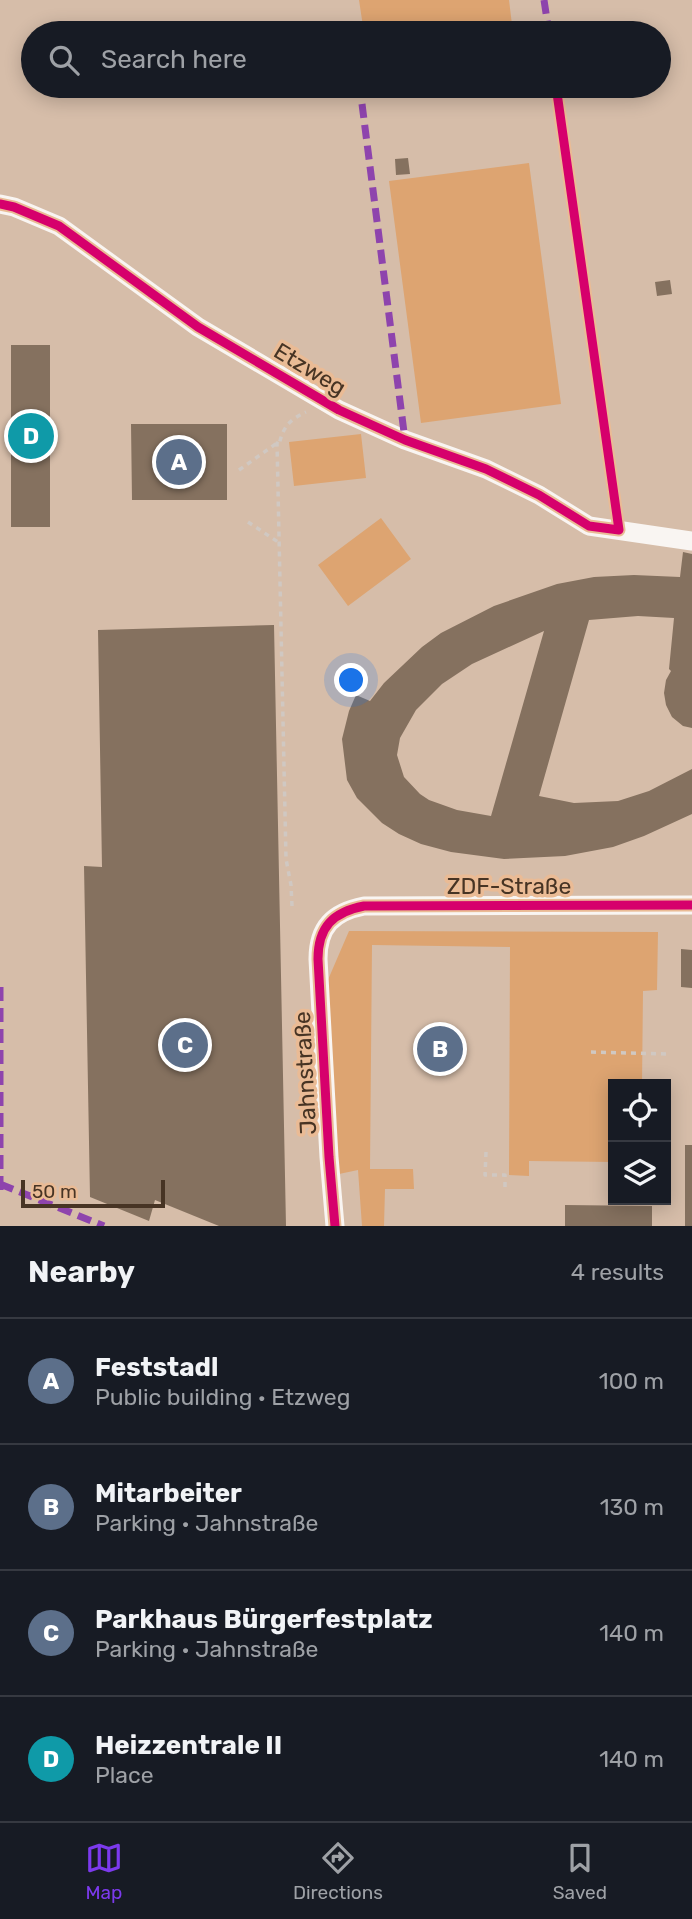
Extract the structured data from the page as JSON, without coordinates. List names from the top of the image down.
{
  "streets": {
    "street": ["Etzweg", "ZDF-Straße", "Jahnstraße"]
  },
  "crossings": [
    ["ZDF-Straße", "Jahnstraße"]
  ],
  "scale_bar": "50 m",
  "page": {
    "search": "Search here",
    "pins": [
      "D",
      "A",
      "C",
      "B"
    ],
    "scale": "50 m",
    "heading": ["Nearby", "4 results"],
    "list": [
      {
        "mark": "A",
        "name": "Feststadl",
        "note": "Public building · Etzweg",
        "value": "100 m"
      },
      {
        "mark": "B",
        "name": "Mitarbeiter",
        "note": "Parking · Jahnstraße",
        "value": "130 m"
      },
      {
        "mark": "C",
        "name": "Parkhaus Bürgerfestplatz",
        "note": "Parking · Jahnstraße",
        "value": "140 m"
      },
      {
        "mark": "D",
        "name": "Heizzentrale II",
        "note": "Place",
        "value": "140 m"
      }
    ],
    "nav": ["Map", "Directions", "Saved"]
  }
}
